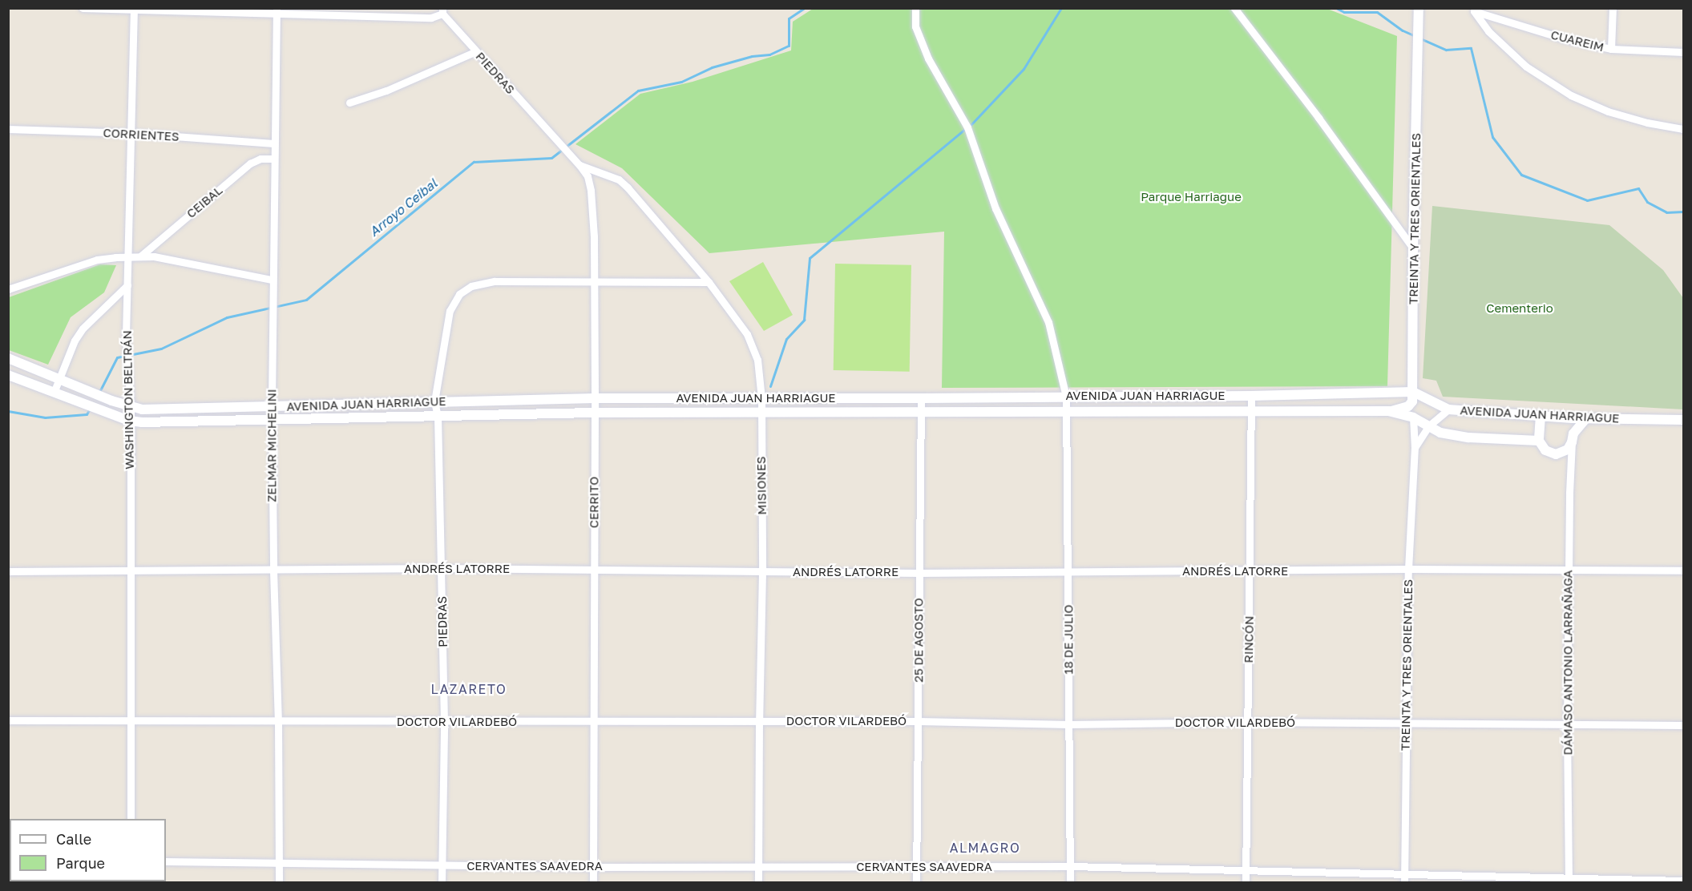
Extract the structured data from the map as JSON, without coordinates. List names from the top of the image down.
{
  "streets": {
    "street": [
      "CUAREIM",
      "PIEDRAS",
      "CORRIENTES",
      "CEIBAL",
      "TREINTA Y TRES ORIENTALES",
      "AVENIDA JUAN HARRIAGUE",
      "WASHINGTON BELTRÁN",
      "ZELMAR MICHELINI",
      "MISIONES",
      "CERRITO",
      "ANDRÉS LATORRE",
      "18 DE JULIO",
      "RINCÓN",
      "25 DE AGOSTO",
      "DÁMASO ANTONIO LARRAÑAGA",
      "DOCTOR VILARDEBÓ",
      "CERVANTES SAAVEDRA"
    ]
  },
  "crossings": [
    ["PIEDRAS", "AVENIDA JUAN HARRIAGUE"],
    ["PIEDRAS", "CERRITO"],
    ["PIEDRAS", "ANDRÉS LATORRE"],
    ["PIEDRAS", "DOCTOR VILARDEBÓ"],
    ["PIEDRAS", "CERVANTES SAAVEDRA"],
    ["CORRIENTES", "WASHINGTON BELTRÁN"],
    ["CORRIENTES", "ZELMAR MICHELINI"],
    ["CEIBAL", "ZELMAR MICHELINI"],
    ["TREINTA Y TRES ORIENTALES", "AVENIDA JUAN HARRIAGUE"],
    ["TREINTA Y TRES ORIENTALES", "ANDRÉS LATORRE"],
    ["TREINTA Y TRES ORIENTALES", "DOCTOR VILARDEBÓ"],
    ["TREINTA Y TRES ORIENTALES", "CERVANTES SAAVEDRA"],
    ["AVENIDA JUAN HARRIAGUE", "WASHINGTON BELTRÁN"],
    ["AVENIDA JUAN HARRIAGUE", "ZELMAR MICHELINI"],
    ["AVENIDA JUAN HARRIAGUE", "MISIONES"],
    ["AVENIDA JUAN HARRIAGUE", "CERRITO"],
    ["AVENIDA JUAN HARRIAGUE", "18 DE JULIO"],
    ["AVENIDA JUAN HARRIAGUE", "RINCÓN"],
    ["AVENIDA JUAN HARRIAGUE", "25 DE AGOSTO"],
    ["AVENIDA JUAN HARRIAGUE", "DÁMASO ANTONIO LARRAÑAGA"],
    ["WASHINGTON BELTRÁN", "ANDRÉS LATORRE"],
    ["WASHINGTON BELTRÁN", "DOCTOR VILARDEBÓ"],
    ["ZELMAR MICHELINI", "ANDRÉS LATORRE"],
    ["ZELMAR MICHELINI", "DOCTOR VILARDEBÓ"],
    ["ZELMAR MICHELINI", "CERVANTES SAAVEDRA"],
    ["MISIONES", "CERRITO"],
    ["MISIONES", "ANDRÉS LATORRE"],
    ["MISIONES", "DOCTOR VILARDEBÓ"],
    ["MISIONES", "CERVANTES SAAVEDRA"],
    ["CERRITO", "ANDRÉS LATORRE"],
    ["CERRITO", "DOCTOR VILARDEBÓ"],
    ["CERRITO", "CERVANTES SAAVEDRA"],
    ["ANDRÉS LATORRE", "18 DE JULIO"],
    ["ANDRÉS LATORRE", "RINCÓN"],
    ["ANDRÉS LATORRE", "25 DE AGOSTO"],
    ["ANDRÉS LATORRE", "DÁMASO ANTONIO LARRAÑAGA"],
    ["18 DE JULIO", "DOCTOR VILARDEBÓ"],
    ["18 DE JULIO", "CERVANTES SAAVEDRA"],
    ["RINCÓN", "DOCTOR VILARDEBÓ"],
    ["RINCÓN", "CERVANTES SAAVEDRA"],
    ["25 DE AGOSTO", "DOCTOR VILARDEBÓ"],
    ["25 DE AGOSTO", "CERVANTES SAAVEDRA"],
    ["DÁMASO ANTONIO LARRAÑAGA", "DOCTOR VILARDEBÓ"],
    ["DÁMASO ANTONIO LARRAÑAGA", "CERVANTES SAAVEDRA"]
  ],
  "districts": ["LAZARETO", "ALMAGRO"],
  "water": ["Arroyo Ceibal"],
  "parks": ["Parque Harriague", "Cementerio"],
  "legend": ["Calle", "Parque"]
}
